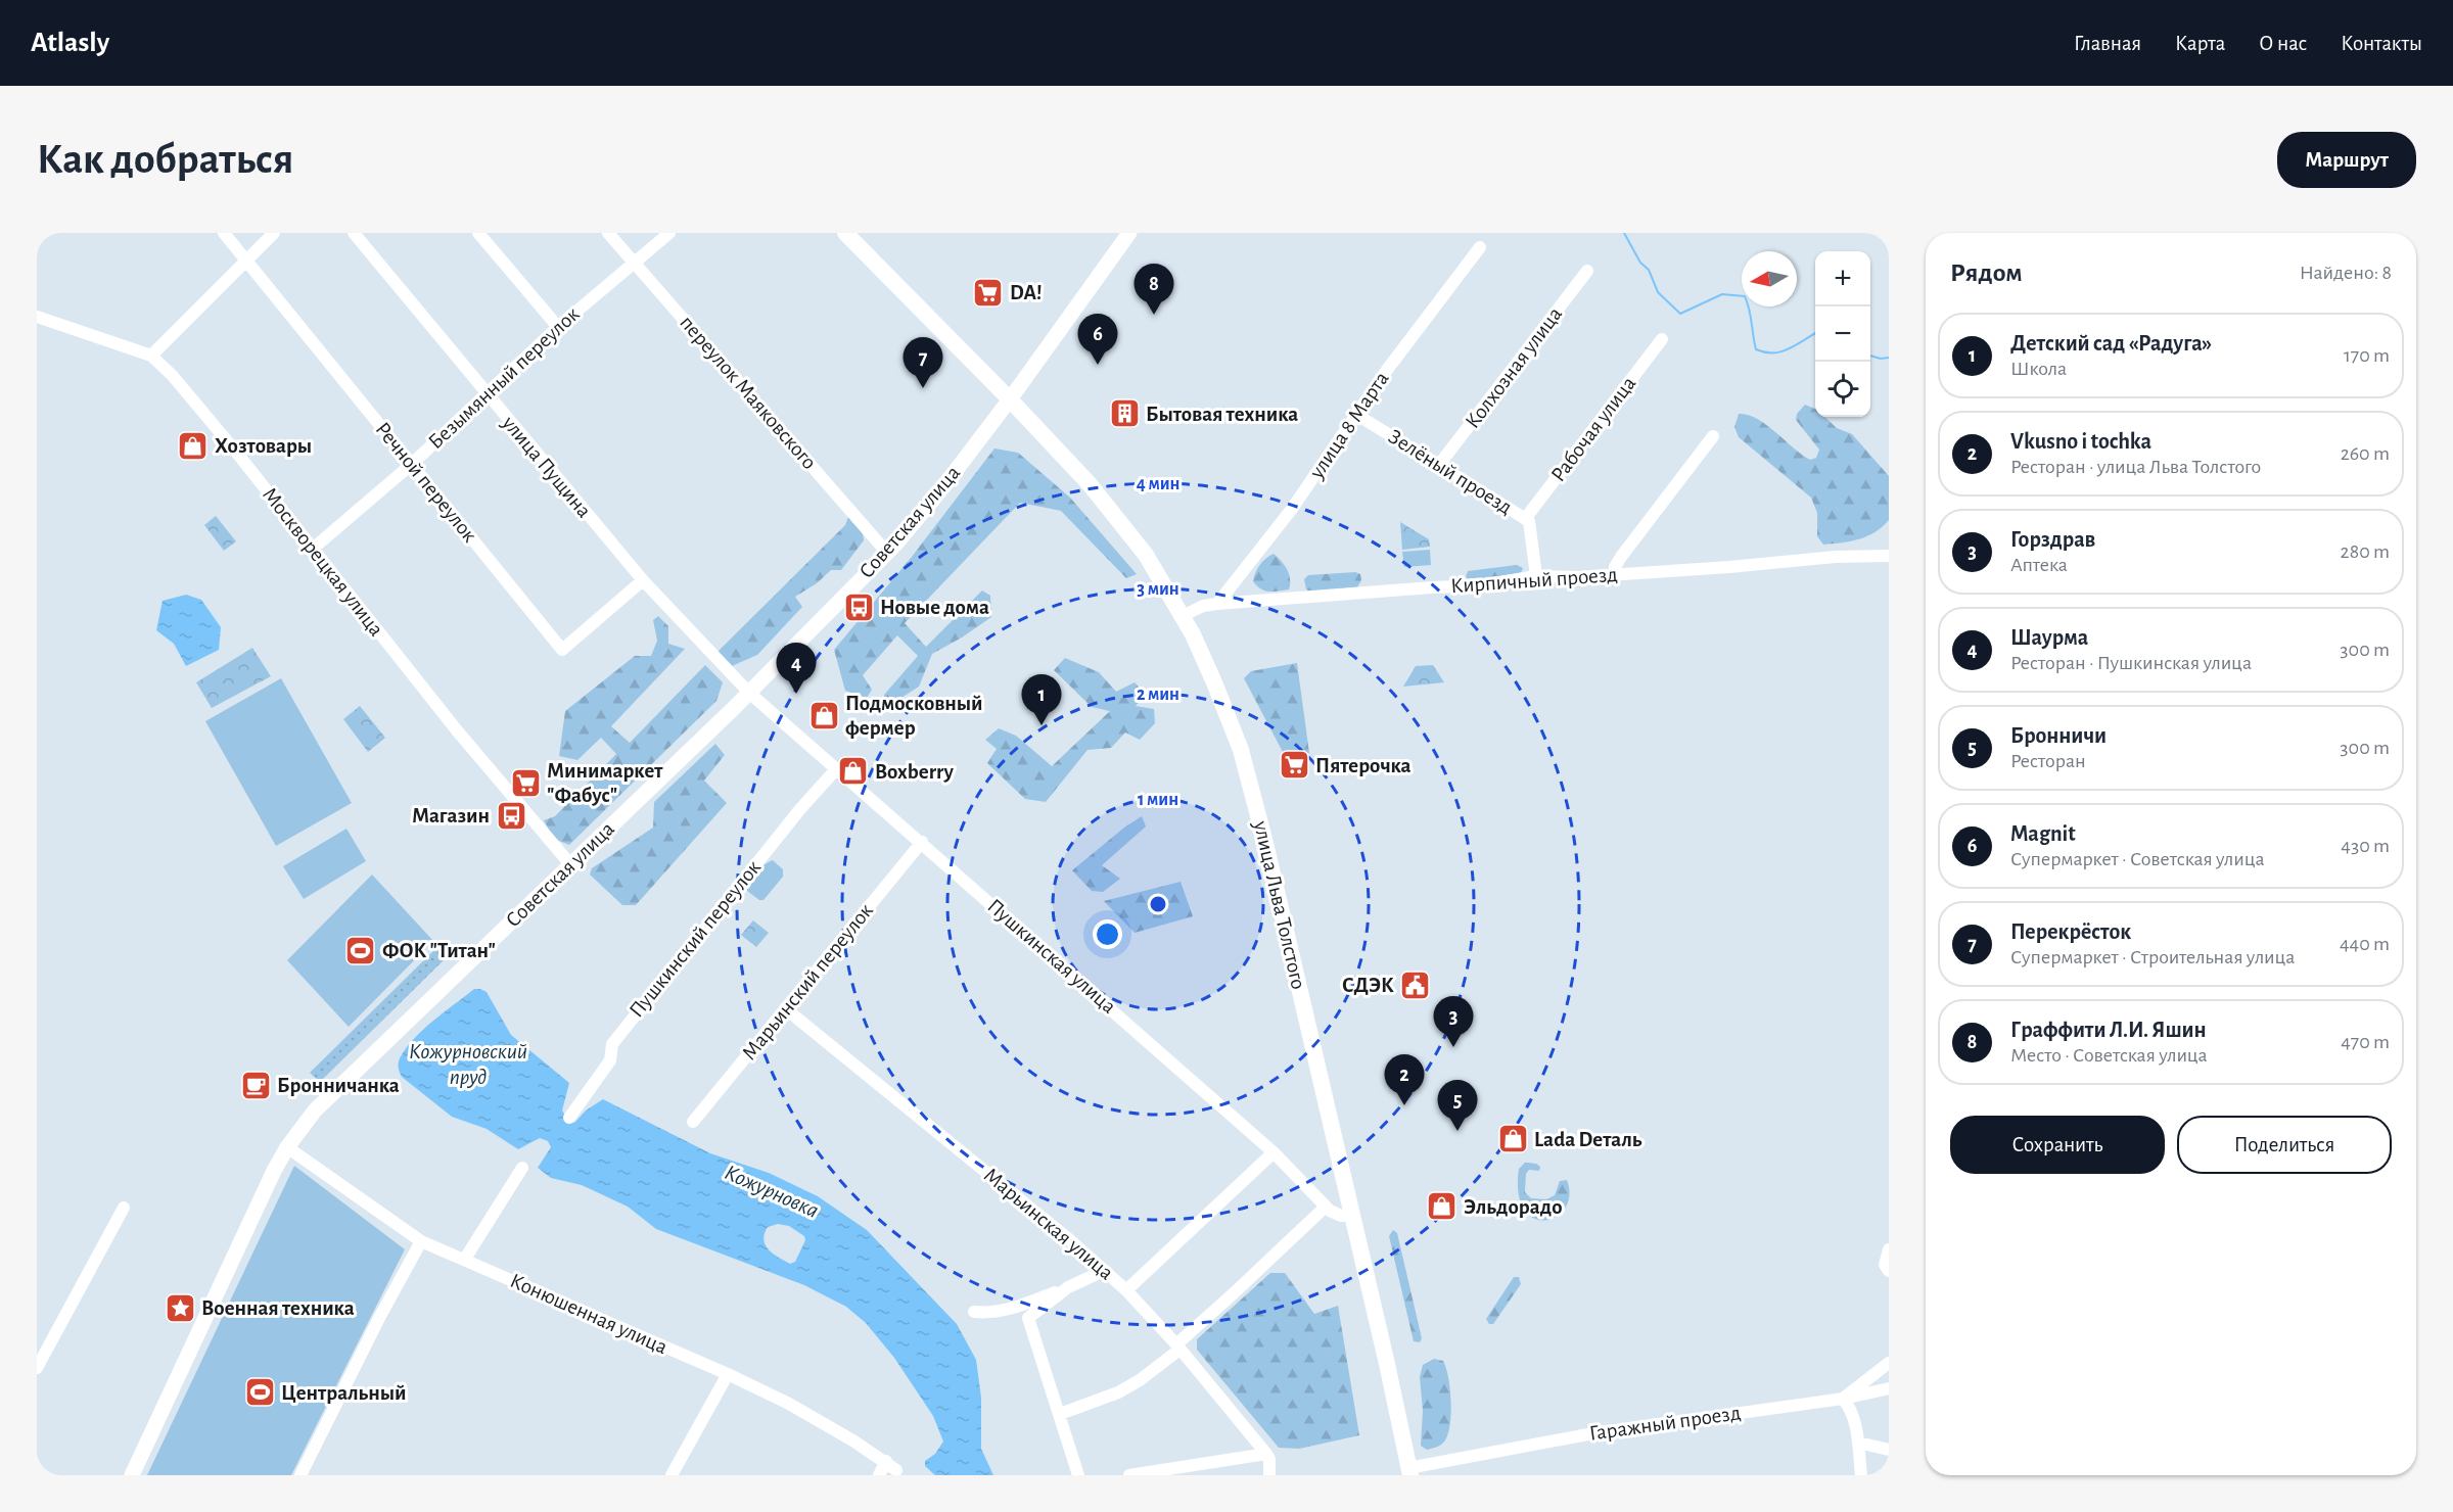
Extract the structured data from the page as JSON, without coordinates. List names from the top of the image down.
{
  "streets": {
    "highway": ["улица Льва Толстого"],
    "main road": ["Советская улица"],
    "street": [
      "Колхозная улица",
      "Безымянный переулок",
      "переулок Маяковского",
      "улица 8 Марта",
      "Рабочая улица",
      "улица Пущина",
      "Зелёный проезд",
      "Речной переулок",
      "Москворецкая улица",
      "Кирпичный проезд",
      "Пушкинский переулок",
      "Пушкинская улица",
      "Марьинский переулок",
      "Марьинская улица",
      "Конюшенная улица",
      "Гаражный проезд"
    ]
  },
  "crossings": [
    ["Колхозная улица", "Зелёный проезд"],
    ["Безымянный переулок", "переулок Маяковского"],
    ["Безымянный переулок", "улица Пущина"],
    ["Безымянный переулок", "Речной переулок"],
    ["Безымянный переулок", "Москворецкая улица"],
    ["переулок Маяковского", "Советская улица"],
    ["улица 8 Марта", "Зелёный проезд"],
    ["улица 8 Марта", "Кирпичный проезд"],
    ["Рабочая улица", "Зелёный проезд"],
    ["улица Пущина", "Речной переулок"],
    ["улица Пущина", "Советская улица"],
    ["улица Пущина", "Пушкинская улица"],
    ["Зелёный проезд", "Кирпичный проезд"],
    ["Советская улица", "Москворецкая улица"],
    ["Советская улица", "улица Льва Толстого"],
    ["Советская улица", "Пушкинская улица"],
    ["Советская улица", "Конюшенная улица"],
    ["Кирпичный проезд", "улица Льва Толстого"],
    ["улица Льва Толстого", "Пушкинская улица"],
    ["улица Льва Толстого", "Гаражный проезд"],
    ["Пушкинский переулок", "Пушкинская улица"],
    ["Пушкинская улица", "Марьинский переулок"],
    ["Марьинский переулок", "Марьинская улица"]
  ],
  "water": ["Кожурновский пруд", "Кожурновка"],
  "places": {
    "supermarket": ["DA!", "Пятерочка", "Минимаркет \"Фабус\""],
    "building": ["Бытовая техника"],
    "shop": [
      "Хозтовары",
      "Подмосковный фермер",
      "Boxberry",
      "Lada Dеталь",
      "Эльдорадо"
    ],
    "bus stop": ["Новые дома", "Магазин"],
    "sports": ["ФОК \"Титан\"", "Центральный"],
    "public building": ["СДЭК"],
    "cafe": ["Бронничанка"],
    "place": ["Военная техника"]
  },
  "north": "left",
  "page": {
    "header": "Atlasly",
    "nav": [
      "Главная",
      "Карта",
      "О нас",
      "Контакты"
    ],
    "buttons": [
      "Маршрут",
      ["Сохранить", "Поделиться"]
    ],
    "title": "Как добраться",
    "heading": ["Рядом", "Найдено: 8"],
    "map_buttons": ["+", "−"],
    "pins": [
      "8",
      "6",
      "7",
      "4",
      "1",
      "3",
      "2",
      "5"
    ],
    "list": [
      {
        "mark": "1",
        "name": "Детский сад «Радуга»",
        "note": "Школа",
        "value": "170 m"
      },
      {
        "mark": "2",
        "name": "Vkusno i tochka",
        "note": "Ресторан · улица Льва Толстого",
        "value": "260 m"
      },
      {
        "mark": "3",
        "name": "Горздрав",
        "note": "Аптека",
        "value": "280 m"
      },
      {
        "mark": "4",
        "name": "Шаурма",
        "note": "Ресторан · Пушкинская улица",
        "value": "300 m"
      },
      {
        "mark": "5",
        "name": "Бронничи",
        "note": "Ресторан",
        "value": "300 m"
      },
      {
        "mark": "6",
        "name": "Magnit",
        "note": "Супермаркет · Советская улица",
        "value": "430 m"
      },
      {
        "mark": "7",
        "name": "Перекрёсток",
        "note": "Супермаркет · Строительная улица",
        "value": "440 m"
      },
      {
        "mark": "8",
        "name": "Граффити Л.И. Яшин",
        "note": "Место · Советская улица",
        "value": "470 m"
      }
    ]
  },
  "rings": [
    "4 мин",
    "3 мин",
    "2 мин",
    "1 мин"
  ]
}
